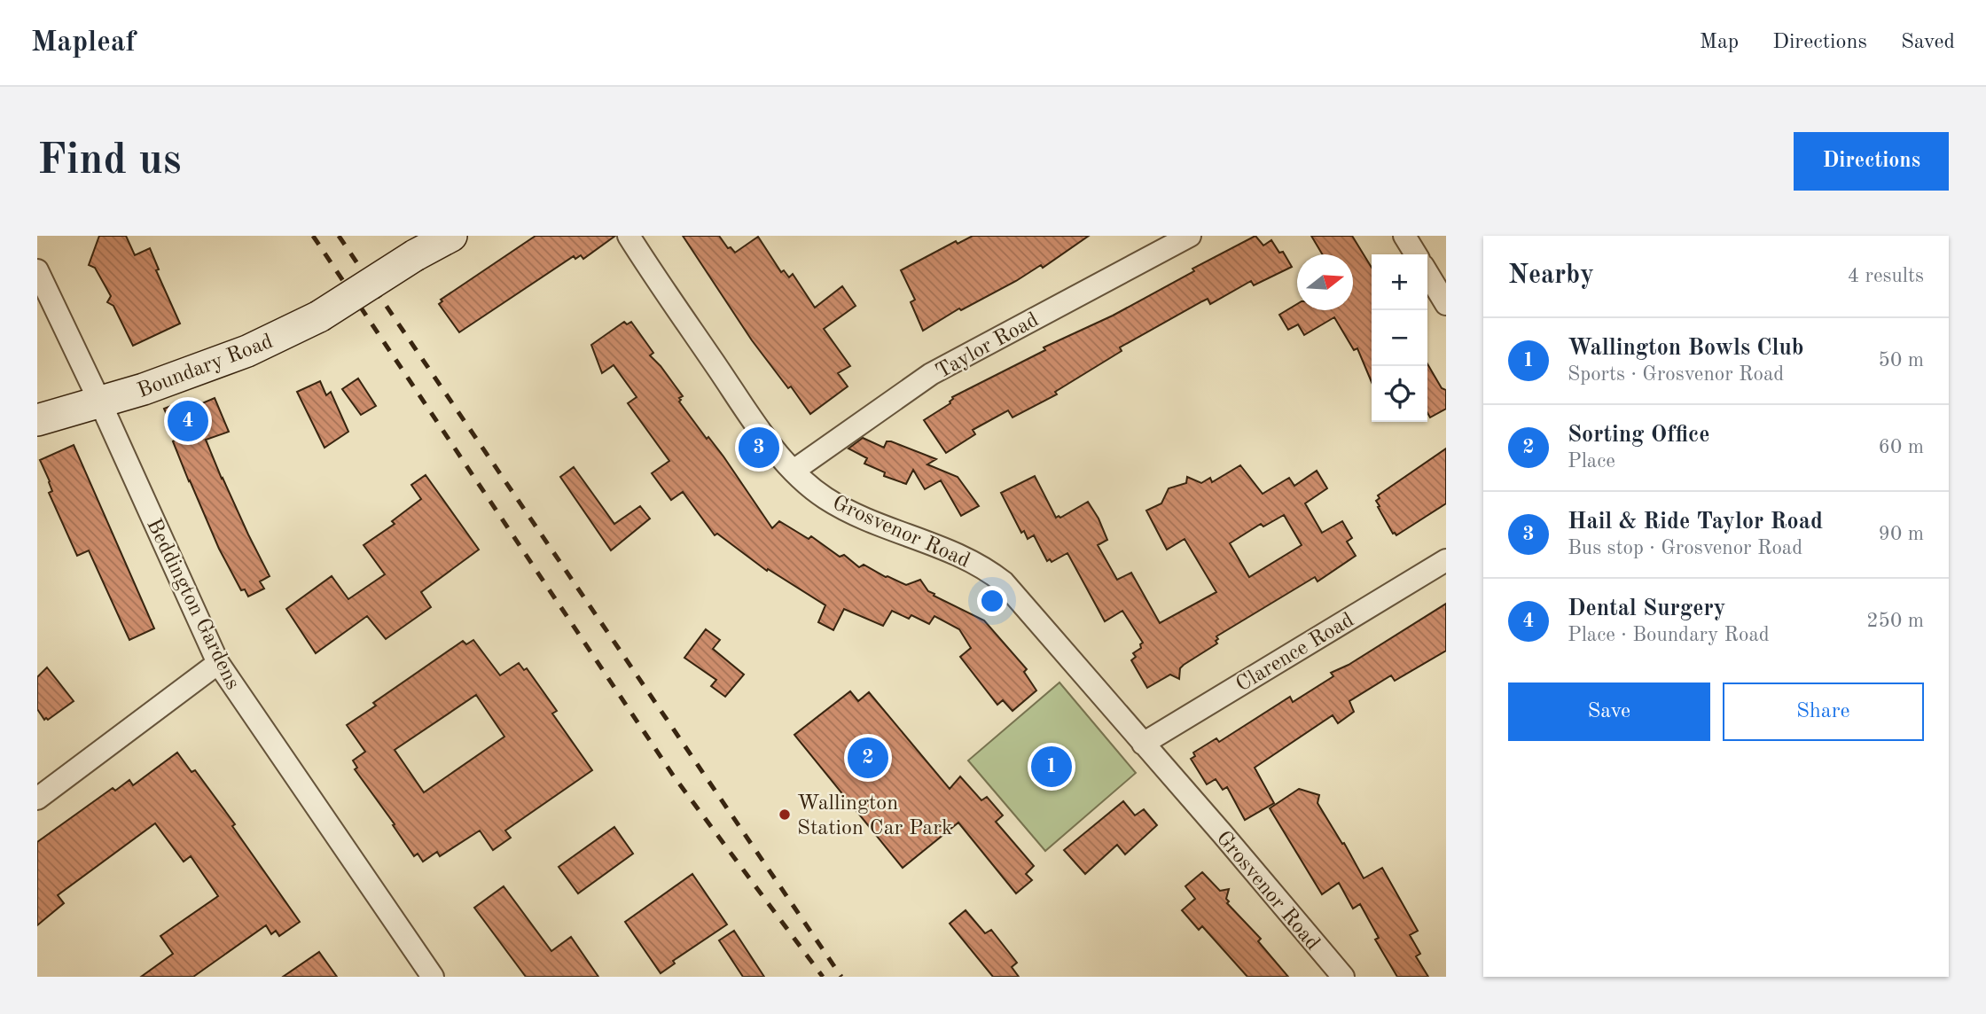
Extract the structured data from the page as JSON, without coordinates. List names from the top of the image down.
{
  "streets": {
    "main road": ["Boundary Road"],
    "street": [
      "Taylor Road",
      "Grosvenor Road",
      "Beddington Gardens",
      "Clarence Road"
    ]
  },
  "crossings": [
    ["Taylor Road", "Grosvenor Road"],
    ["Boundary Road", "Beddington Gardens"],
    ["Grosvenor Road", "Clarence Road"]
  ],
  "places": ["Wallington Station Car Park"],
  "north": "right",
  "page": {
    "header": "Mapleaf",
    "nav": ["Map", "Directions", "Saved"],
    "buttons": [
      "Directions",
      ["Save", "Share"]
    ],
    "title": "Find us",
    "heading": ["Nearby", "4 results"],
    "map_buttons": ["+", "−"],
    "list": [
      {
        "mark": "1",
        "name": "Wallington Bowls Club",
        "note": "Sports · Grosvenor Road",
        "value": "50 m"
      },
      {
        "mark": "2",
        "name": "Sorting Office",
        "note": "Place",
        "value": "60 m"
      },
      {
        "mark": "3",
        "name": "Hail & Ride Taylor Road",
        "note": "Bus stop · Grosvenor Road",
        "value": "90 m"
      },
      {
        "mark": "4",
        "name": "Dental Surgery",
        "note": "Place · Boundary Road",
        "value": "250 m"
      }
    ],
    "pins": [
      "4",
      "3",
      "2",
      "1"
    ]
  }
}
